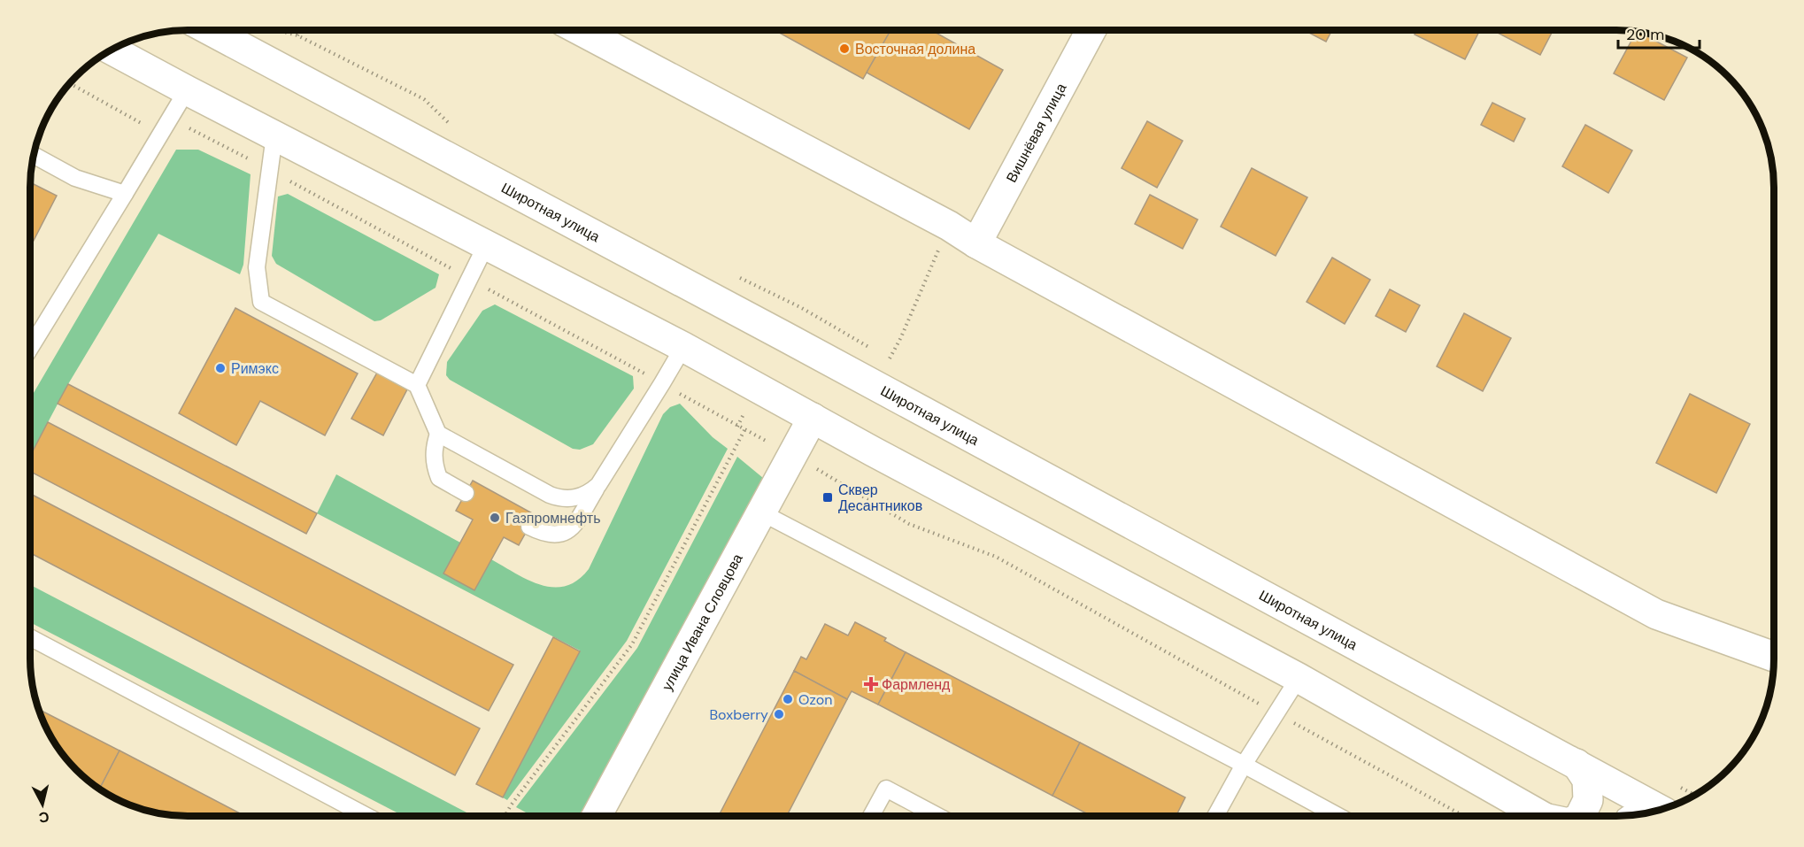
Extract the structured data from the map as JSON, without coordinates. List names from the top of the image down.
{
  "streets": {
    "main road": ["Вишнёвая улица", "Широтная улица", "улица Ивана Словцова"]
  },
  "places": {
    "other": [
      "Восточная долина",
      "Римэкс",
      "Газпромнефть",
      "Ozon",
      "Boxberry"
    ],
    "transit": ["Сквер Десантников"],
    "health": ["Фармленд"]
  },
  "scale_bar": "20 m",
  "north": "bottom"
}
